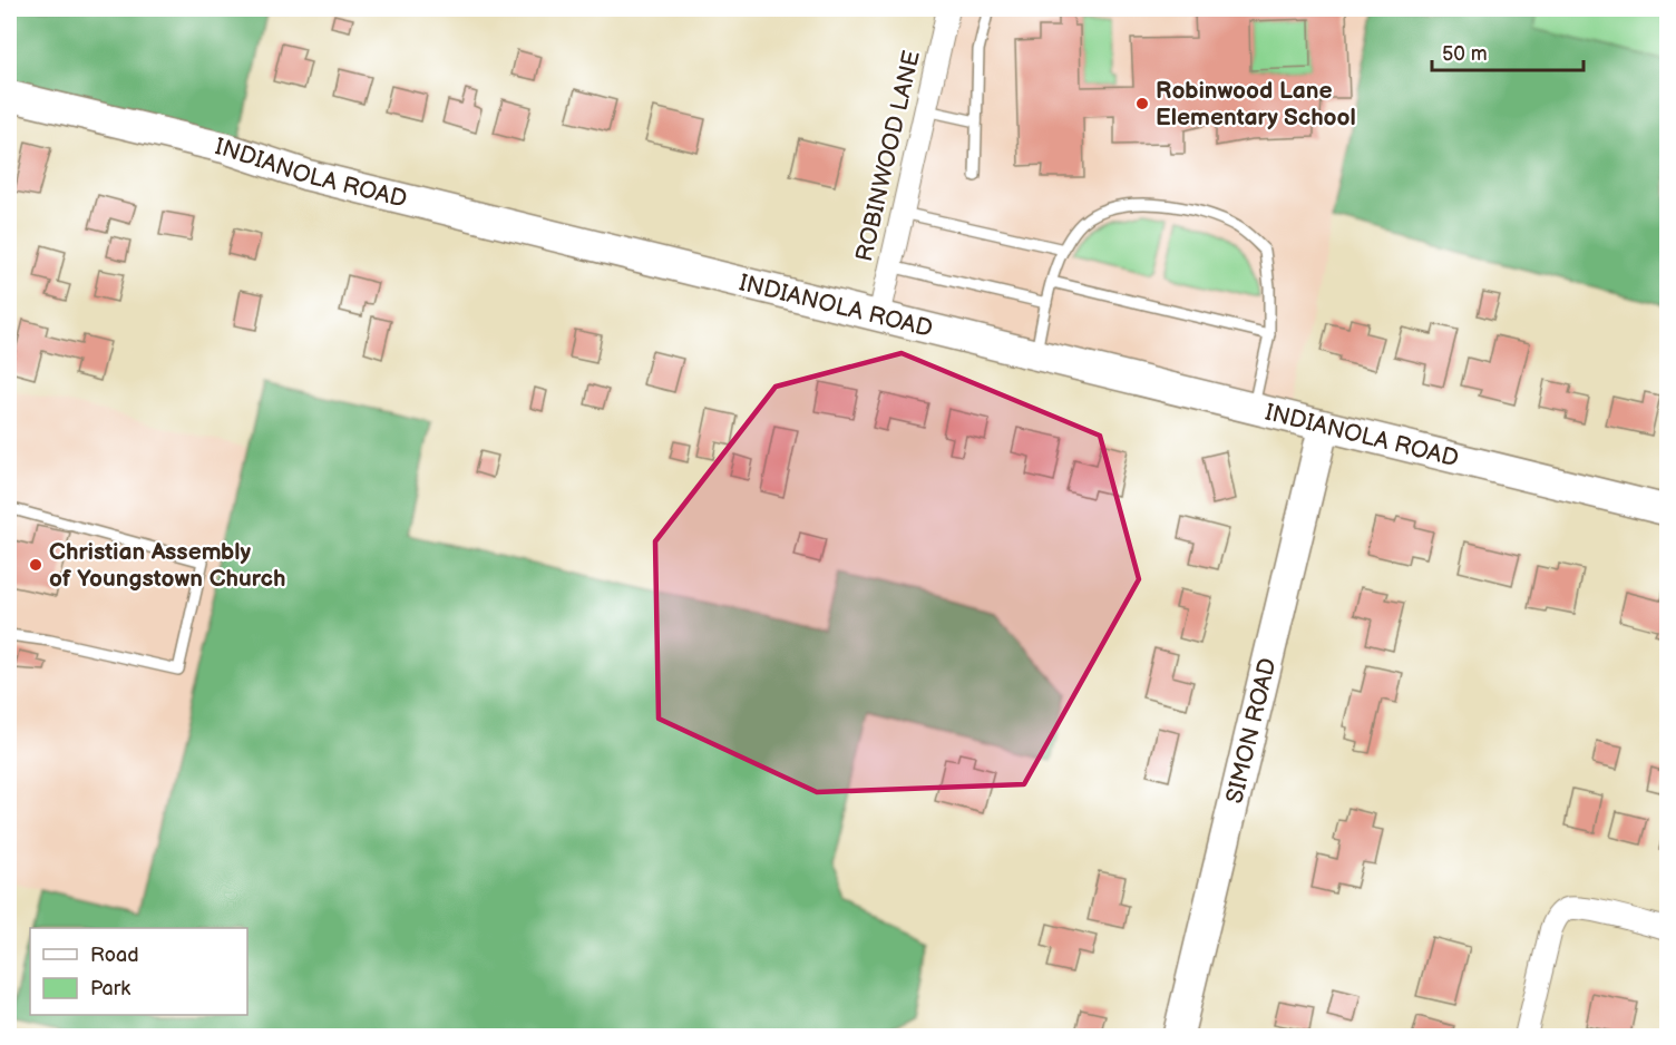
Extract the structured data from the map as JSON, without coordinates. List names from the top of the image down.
{
  "streets": {
    "street": ["ROBINWOOD LANE", "INDIANOLA ROAD", "SIMON ROAD"]
  },
  "crossings": [
    ["ROBINWOOD LANE", "INDIANOLA ROAD"],
    ["INDIANOLA ROAD", "SIMON ROAD"]
  ],
  "places": ["Robinwood Lane Elementary School", "Christian Assembly of Youngstown Church"],
  "legend": ["Road", "Park"],
  "scale_bar": "50 m"
}
